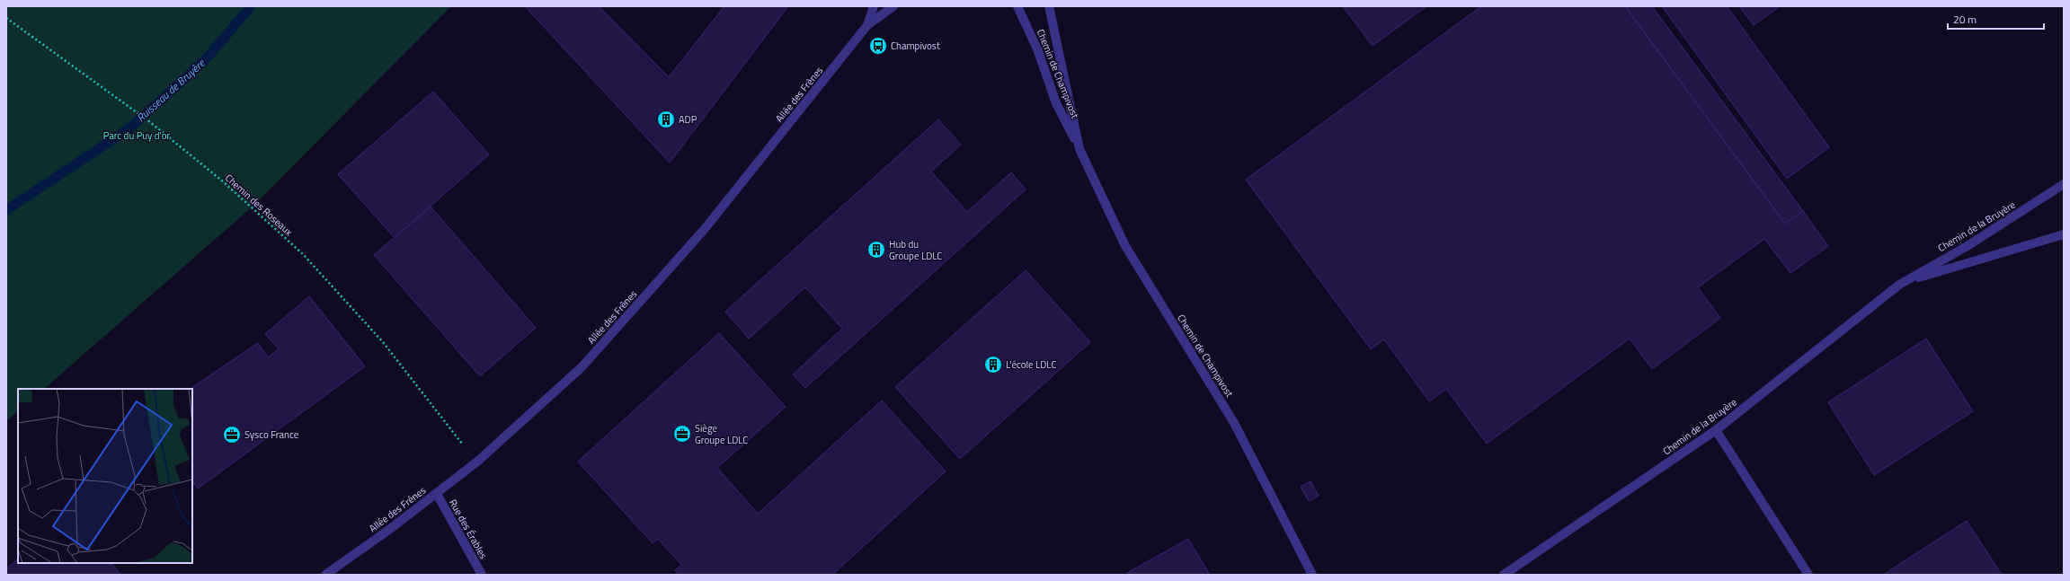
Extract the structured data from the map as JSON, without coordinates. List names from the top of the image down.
{
  "streets": {
    "street": [
      "Chemin de Champivost",
      "Allée des Frênes",
      "Chemin de la Bruyère",
      "Rue des Érables"
    ],
    "path": ["Chemin des Roseaux"]
  },
  "crossings": [
    ["Allée des Frênes", "Rue des Érables"]
  ],
  "water": ["Ruisseau de Bruyère"],
  "parks": ["Parc du Puy d'or"],
  "places": {
    "bus stop": ["Champivost"],
    "building": ["ADP", "Hub du Groupe LDLC", "L'école LDLC"],
    "office": ["Siège Groupe LDLC", "Sysco France"]
  },
  "scale_bar": "20 m"
}
